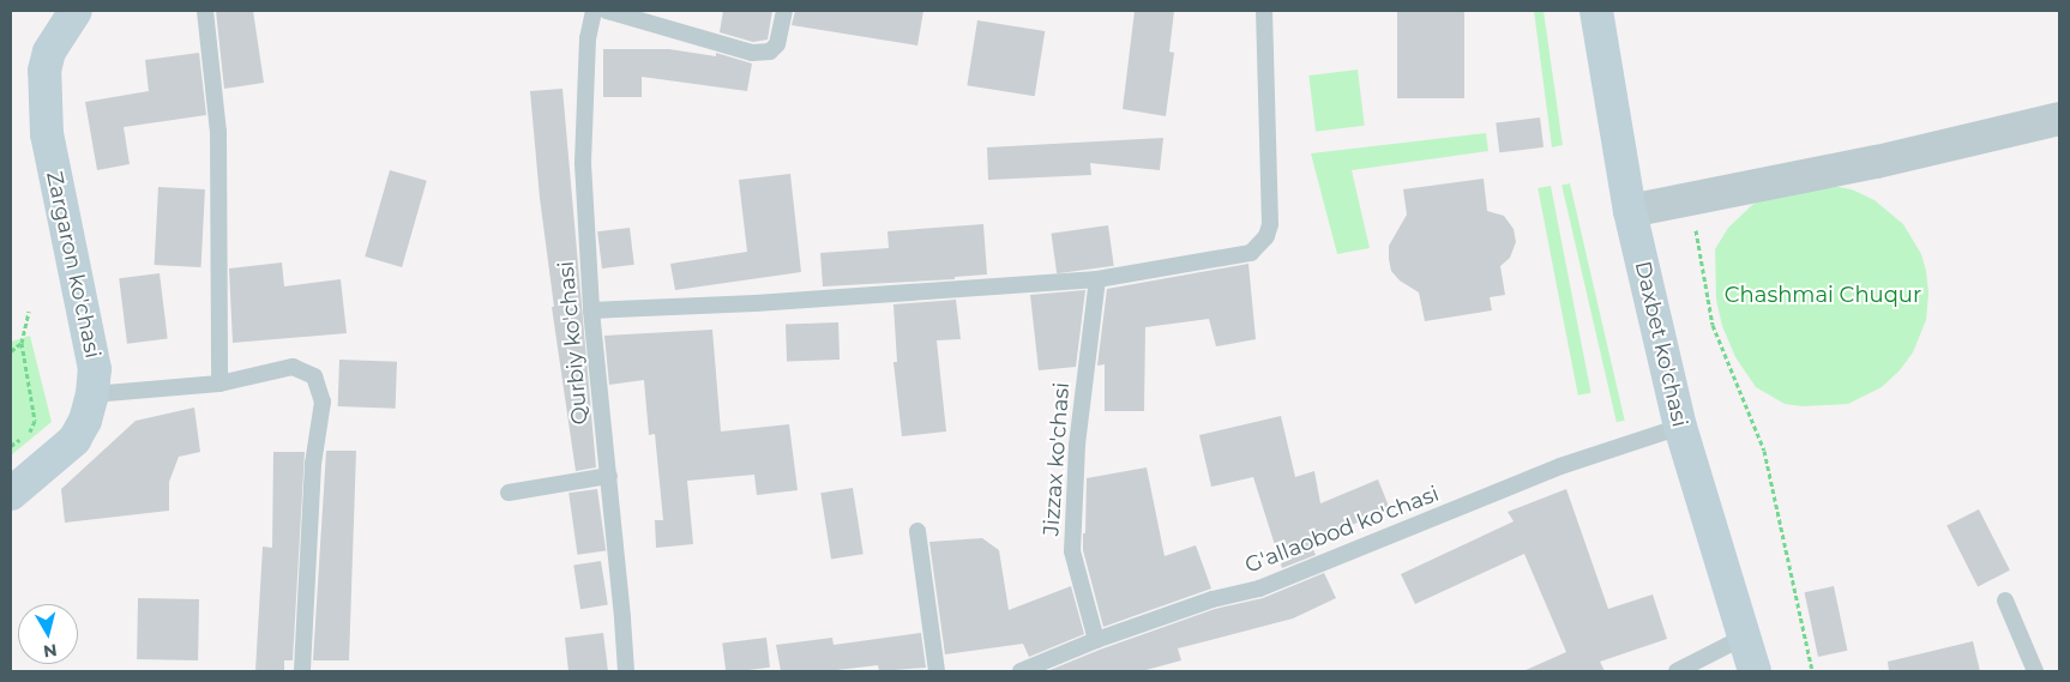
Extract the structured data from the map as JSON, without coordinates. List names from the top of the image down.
{
  "streets": {
    "main road": ["Zargaron ko'chasi", "Daxbet ko'chasi"],
    "lane": ["Qurbiy ko'chasi", "Jizzax ko'chasi", "G'allaobod ko'chasi"]
  },
  "crossings": [
    ["Daxbet ko'chasi", "G'allaobod ko'chasi"],
    ["Jizzax ko'chasi", "G'allaobod ko'chasi"]
  ],
  "parks": ["Chashmai Chuqur"],
  "north": "bottom"
}
